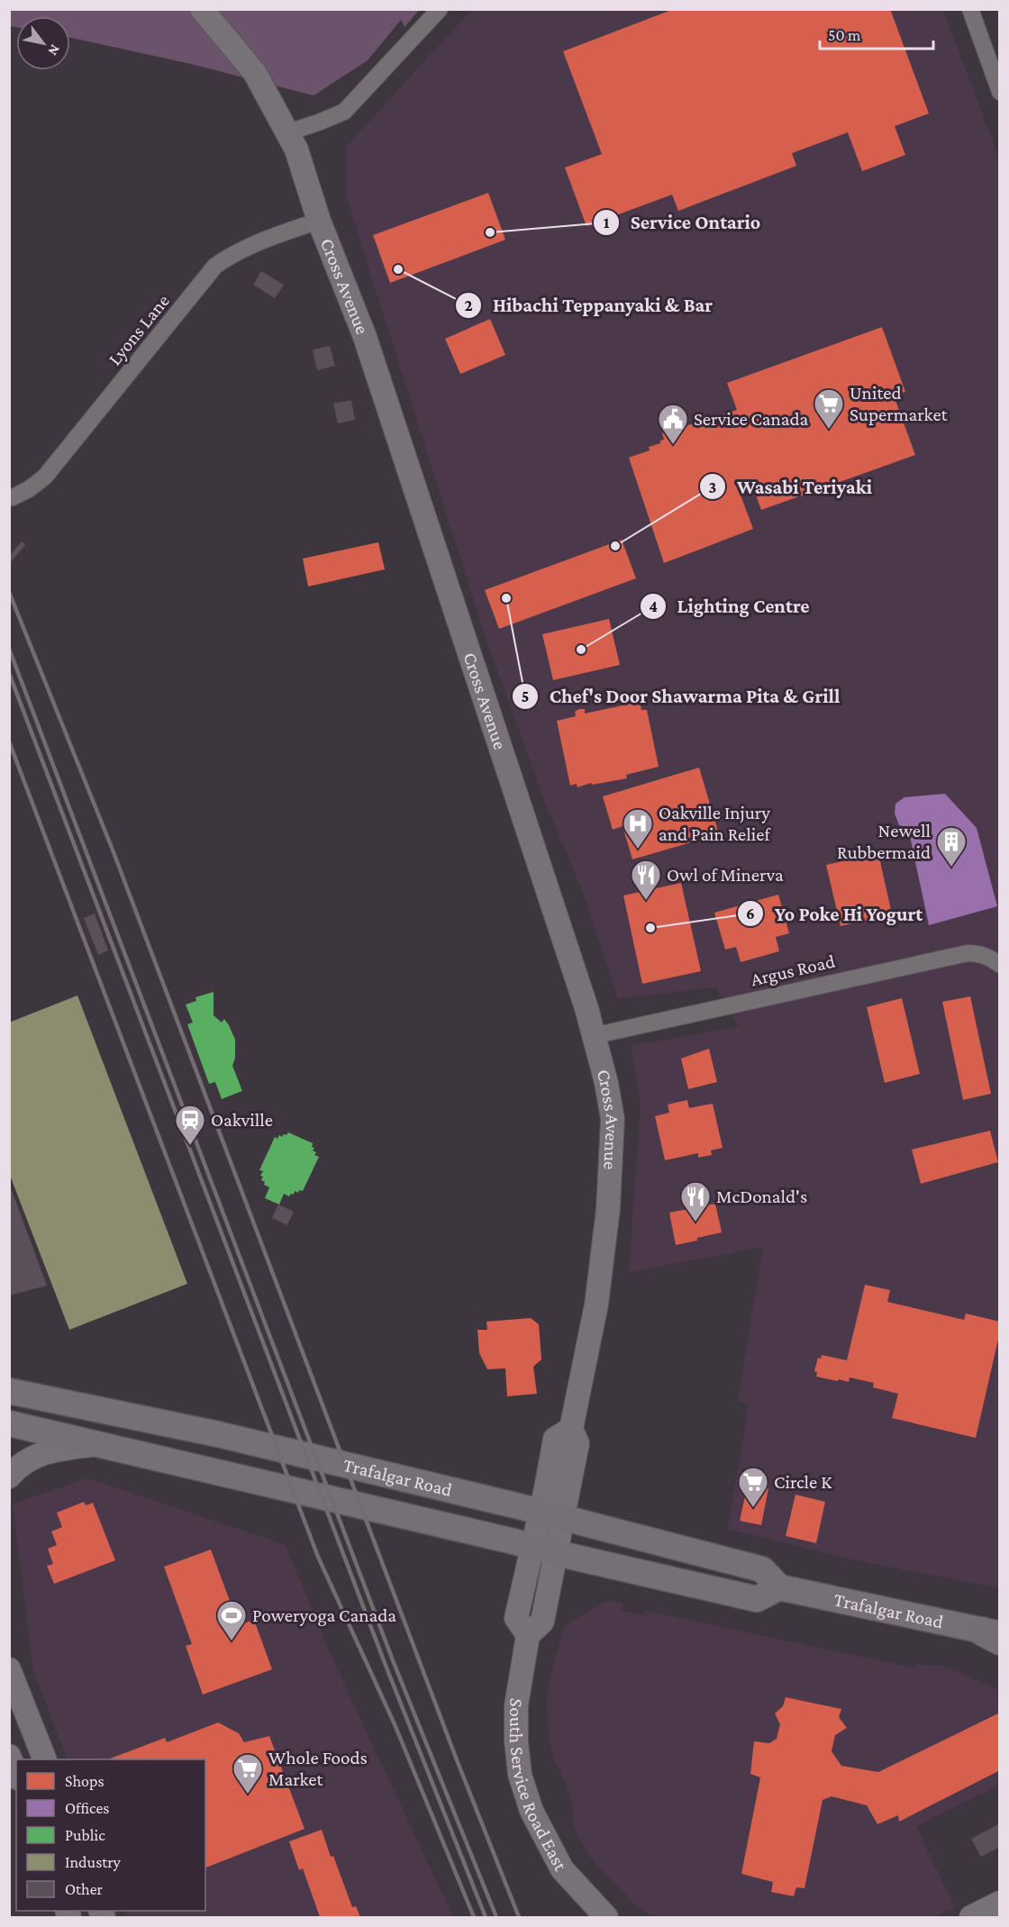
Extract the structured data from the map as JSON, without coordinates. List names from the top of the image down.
{
  "streets": {
    "main road": ["Trafalgar Road"],
    "street": [
      "Cross Avenue",
      "Lyons Lane",
      "Argus Road",
      "South Service Road East"
    ]
  },
  "crossings": [
    ["Cross Avenue", "Lyons Lane"],
    ["Cross Avenue", "Argus Road"],
    ["Cross Avenue", "Trafalgar Road"],
    ["Cross Avenue", "South Service Road East"],
    ["Trafalgar Road", "South Service Road East"]
  ],
  "places": {
    "other": [
      "Service Ontario",
      "Hibachi Teppanyaki & Bar",
      "Wasabi Teriyaki",
      "Chef's Door Shawarma Pita & Grill",
      "Lighting Centre",
      "Yo Poke Hi Yogurt"
    ],
    "supermarket": ["United Supermarket", "Circle K", "Whole Foods Market"],
    "public building": ["Service Canada"],
    "hospital": ["Oakville Injury and Pain Relief"],
    "building": ["Newell Rubbermaid"],
    "restaurant": ["Owl of Minerva", "McDonald's"],
    "station": ["Oakville"],
    "sports": ["Poweryoga Canada"]
  },
  "legend": [
    "Shops",
    "Offices",
    "Public",
    "Industry",
    "Other"
  ],
  "scale_bar": "50 m",
  "north": "bottom right"
}
